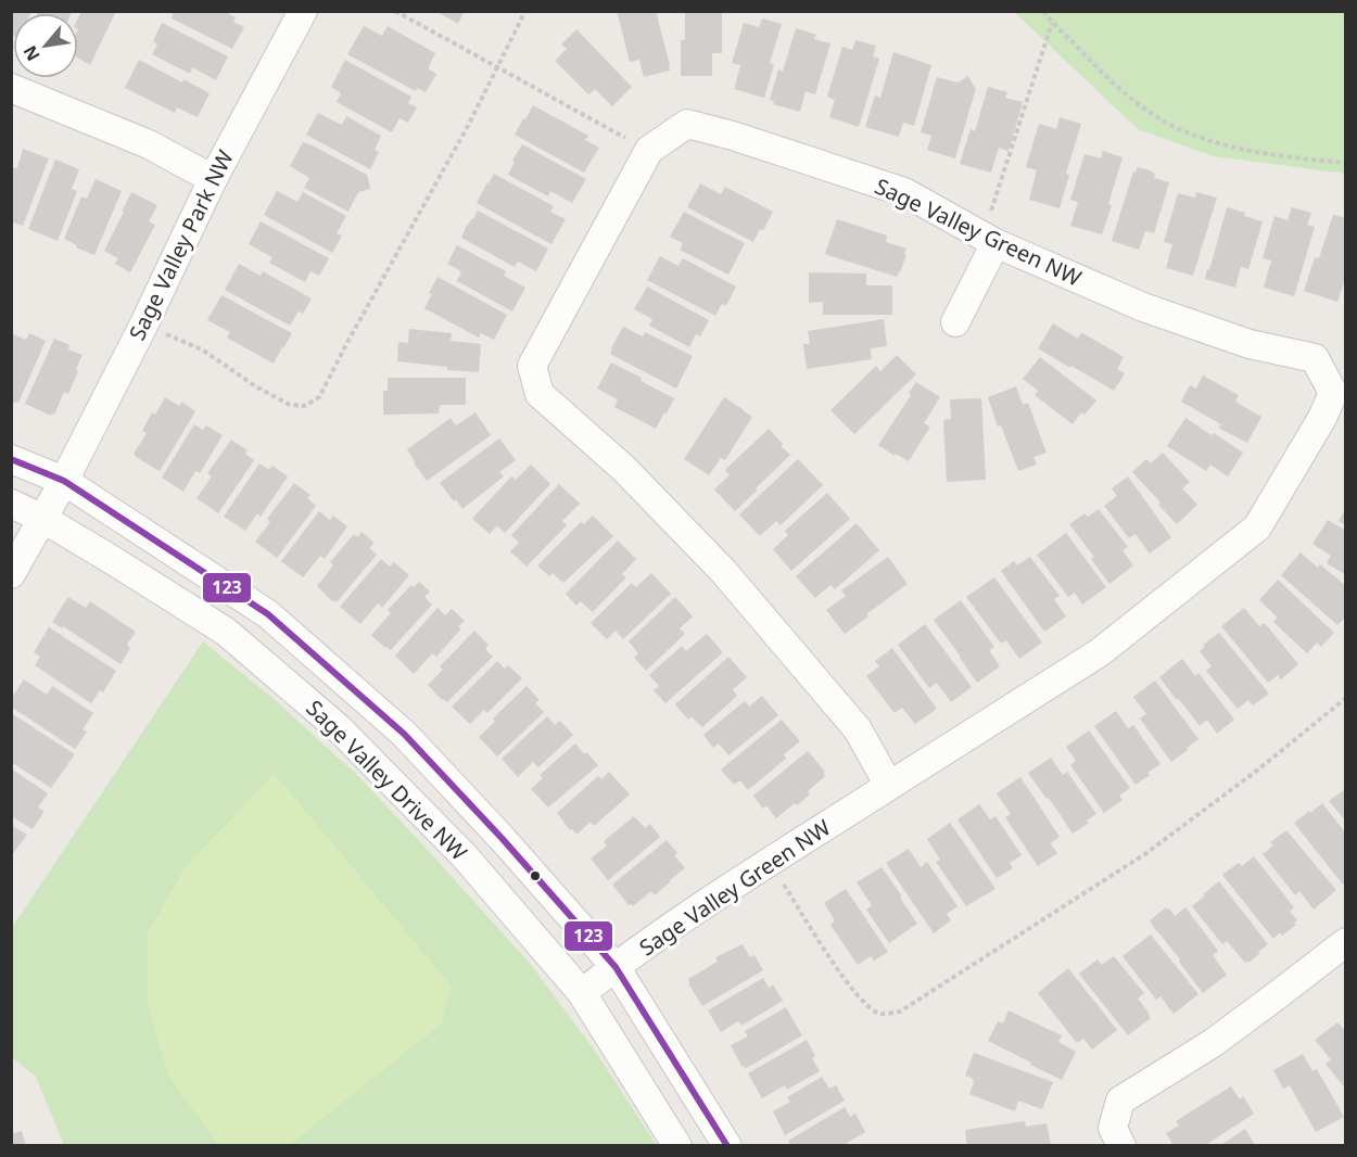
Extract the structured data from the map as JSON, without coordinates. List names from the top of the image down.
{
  "streets": {
    "street": ["Sage Valley Green NW", "Sage Valley Park NW", "Sage Valley Drive NW"]
  },
  "crossings": [
    ["Sage Valley Green NW", "Sage Valley Drive NW"],
    ["Sage Valley Park NW", "Sage Valley Drive NW"]
  ],
  "lines": ["transit line 123"],
  "north": "bottom left"
}
